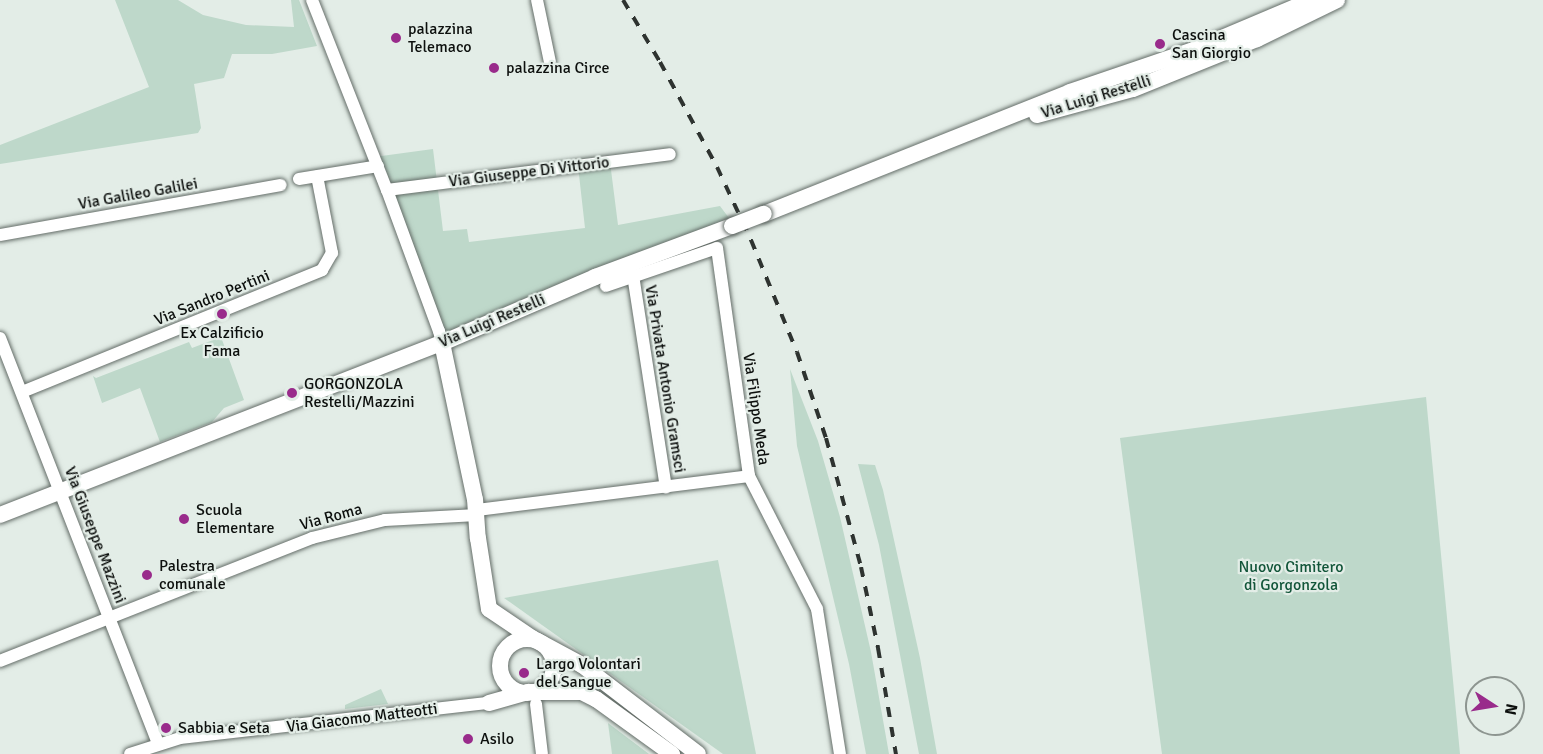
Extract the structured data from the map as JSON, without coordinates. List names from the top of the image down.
{
  "streets": {
    "street": [
      "Via Luigi Restelli",
      "Via Giuseppe Di Vittorio",
      "Via Galileo Galilei",
      "Via Sandro Pertini",
      "Via Privata Antonio Gramsci",
      "Via Filippo Meda",
      "Via Roma",
      "Via Giuseppe Mazzini",
      "Via Giacomo Matteotti"
    ]
  },
  "crossings": [
    ["Via Luigi Restelli", "Via Giuseppe Mazzini"],
    ["Via Sandro Pertini", "Via Giuseppe Mazzini"],
    ["Via Privata Antonio Gramsci", "Via Filippo Meda"],
    ["Via Privata Antonio Gramsci", "Via Roma"],
    ["Via Filippo Meda", "Via Roma"],
    ["Via Roma", "Via Giuseppe Mazzini"],
    ["Via Giuseppe Mazzini", "Via Giacomo Matteotti"]
  ],
  "parks": ["Nuovo Cimitero di Gorgonzola"],
  "places": [
    "palazzina Telemaco",
    "Cascina San Giorgio",
    "palazzina Circe",
    "Ex Calzificio Fama",
    "GORGONZOLA Restelli/Mazzini",
    "Scuola Elementare",
    "Palestra comunale",
    "Largo Volontari del Sangue",
    "Sabbia e Seta",
    "Asilo"
  ],
  "north": "right"
}
